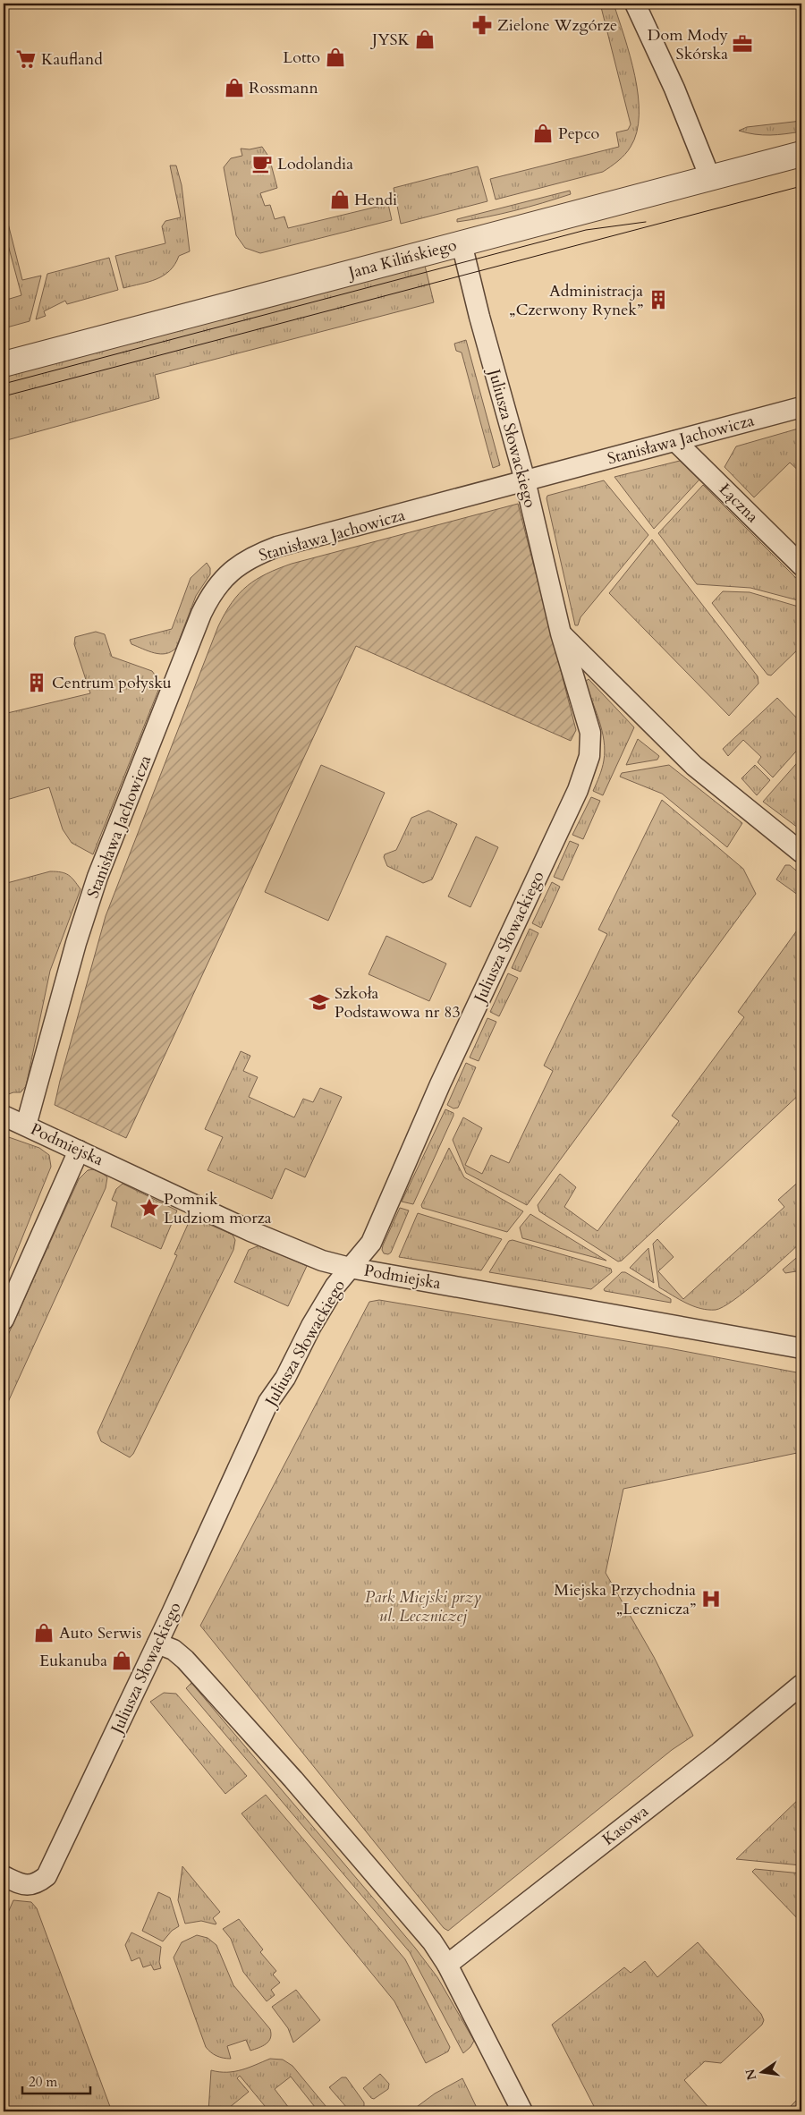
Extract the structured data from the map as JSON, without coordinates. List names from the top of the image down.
{
  "streets": {
    "street": [
      "Jana Kilińskiego",
      "Juliusza Słowackiego",
      "Stanisława Jachowicza",
      "Łączna",
      "Podmiejska",
      "Kasowa"
    ]
  },
  "crossings": [
    ["Jana Kilińskiego", "Juliusza Słowackiego"],
    ["Juliusza Słowackiego", "Stanisława Jachowicza"],
    ["Juliusza Słowackiego", "Podmiejska"],
    ["Stanisława Jachowicza", "Łączna"],
    ["Stanisława Jachowicza", "Podmiejska"]
  ],
  "parks": ["Park Miejski przy ul. Leczniczej"],
  "places": {
    "pharmacy": ["Zielone Wzgórze"],
    "shop": [
      "JYSK",
      "Lotto",
      "Rossmann",
      "Pepco",
      "Hendi",
      "Auto Serwis",
      "Eukanuba"
    ],
    "office": ["Dom Mody Skórska"],
    "supermarket": ["Kaufland"],
    "cafe": ["Lodolandia"],
    "building": ["Administracja „Czerwony Rynek”", "Centrum połysku"],
    "school or university": ["Szkoła Podstawowa nr 83"],
    "place": ["Pomnik Ludziom morza"],
    "hospital": ["Miejska Przychodnia „Lecznicza”"]
  },
  "scale_bar": "20 m",
  "north": "left"
}
